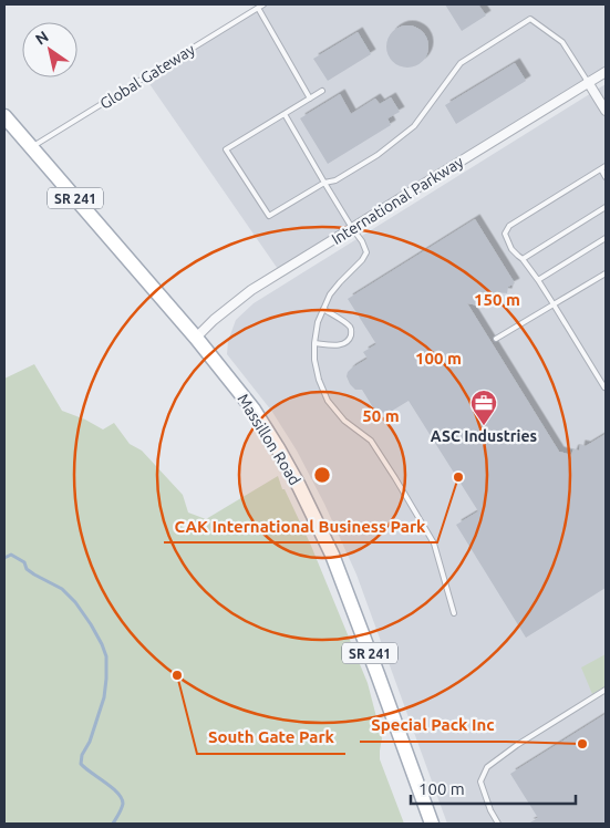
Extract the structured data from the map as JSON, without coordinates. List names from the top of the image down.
{
  "streets": {
    "main road": ["SR 241", "Massillon Road"],
    "street": ["International Parkway"],
    "lane": ["Global Gateway"]
  },
  "crossings": [
    ["Global Gateway", "Massillon Road"],
    ["International Parkway", "Massillon Road"]
  ],
  "places": {
    "office": ["ASC Industries"],
    "other": ["CAK International Business Park", "South Gate Park", "Special Pack Inc"]
  },
  "scale_bar": "100 m",
  "north": "top left",
  "rings": ["150 m", "100 m", "50 m"]
}
